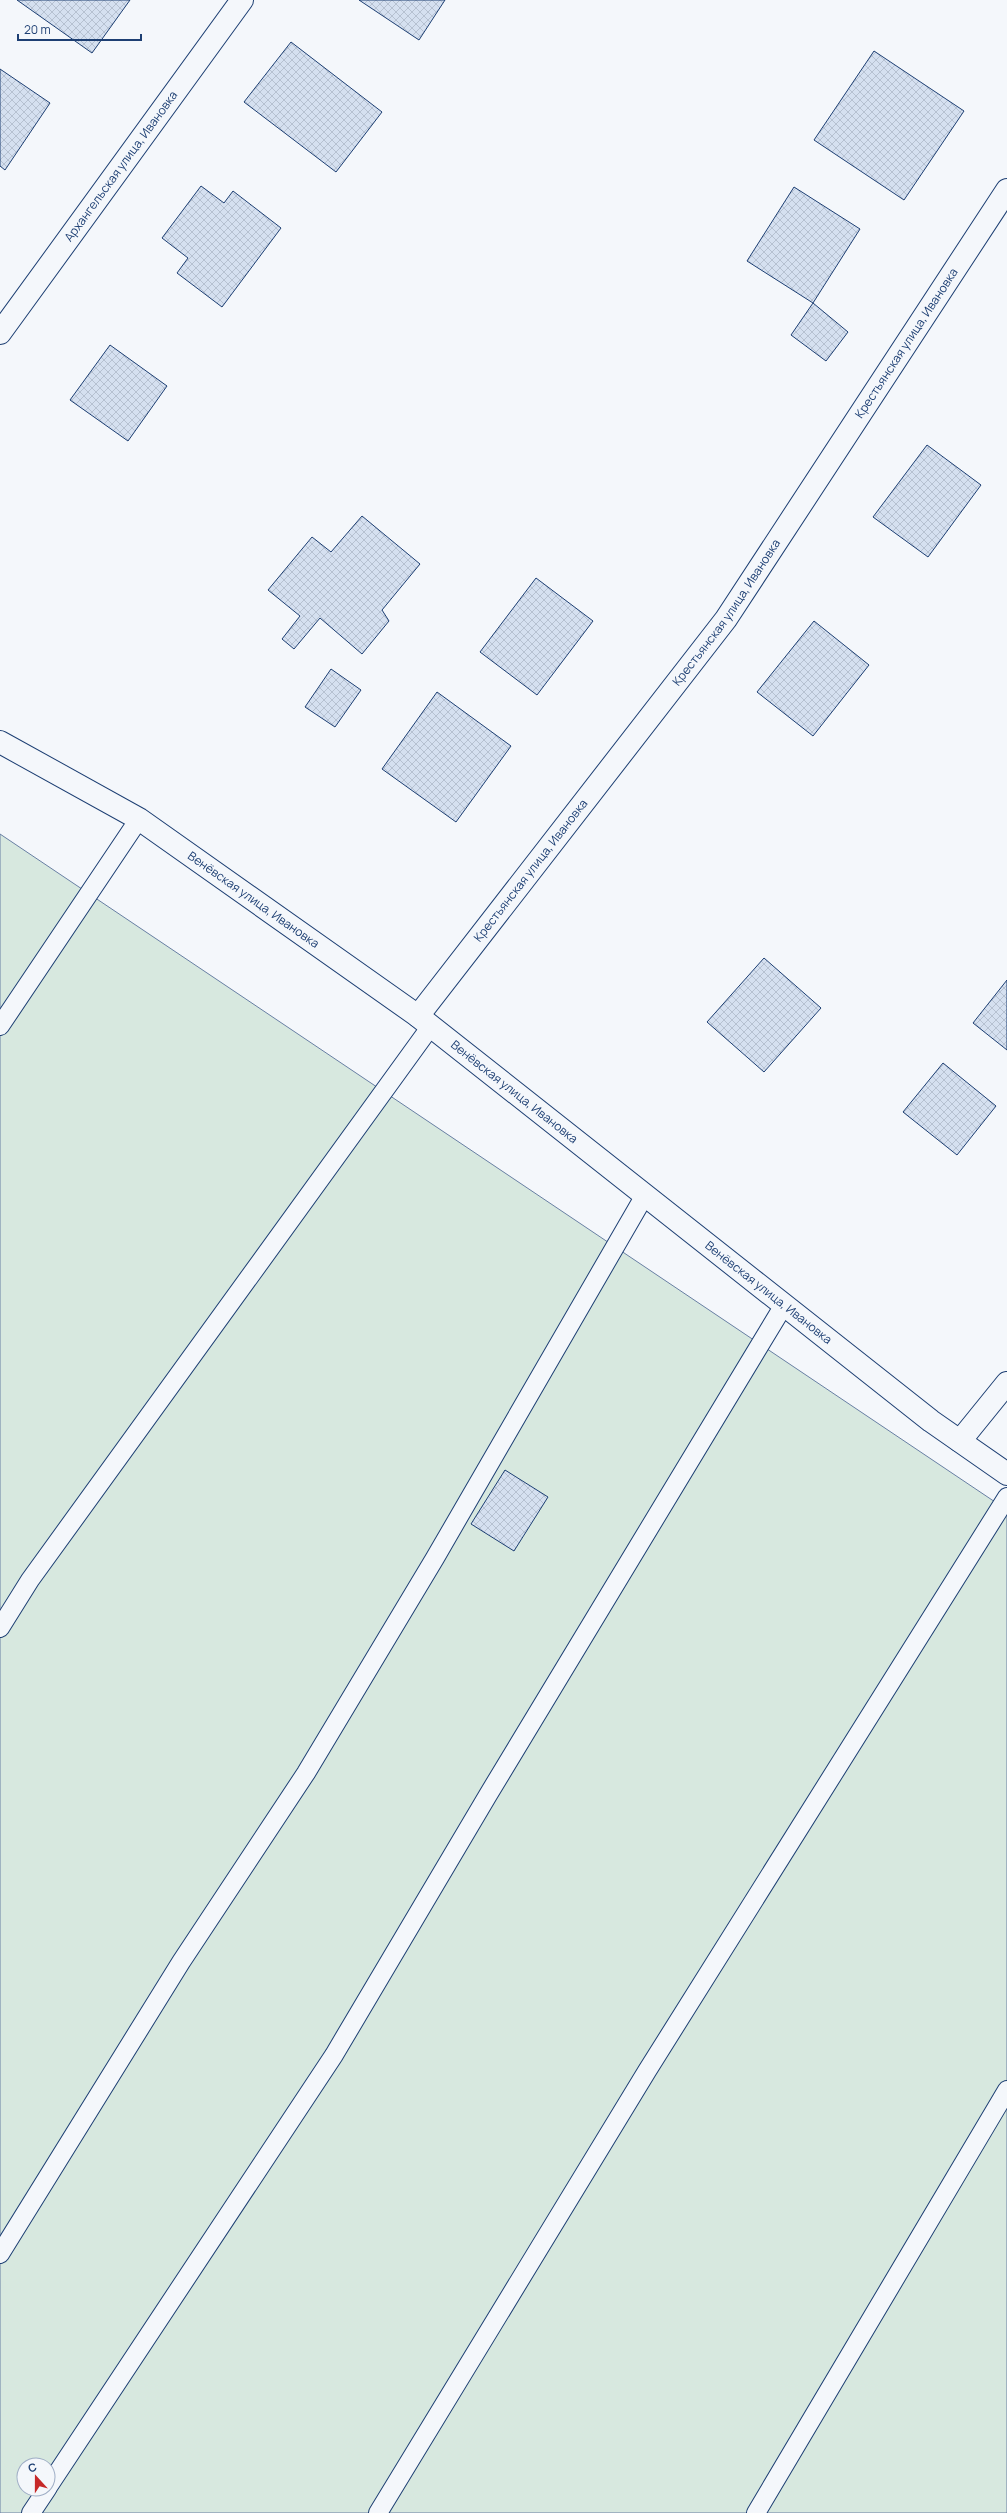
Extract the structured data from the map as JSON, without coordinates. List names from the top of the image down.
{
  "streets": {
    "street": ["Архангельская улица, Ивановка", "Крестьянская улица, Ивановка", "Венёвская улица, Ивановка"]
  },
  "crossings": [
    ["Крестьянская улица, Ивановка", "Венёвская улица, Ивановка"]
  ],
  "scale_bar": "20 m",
  "north": "top"
}
